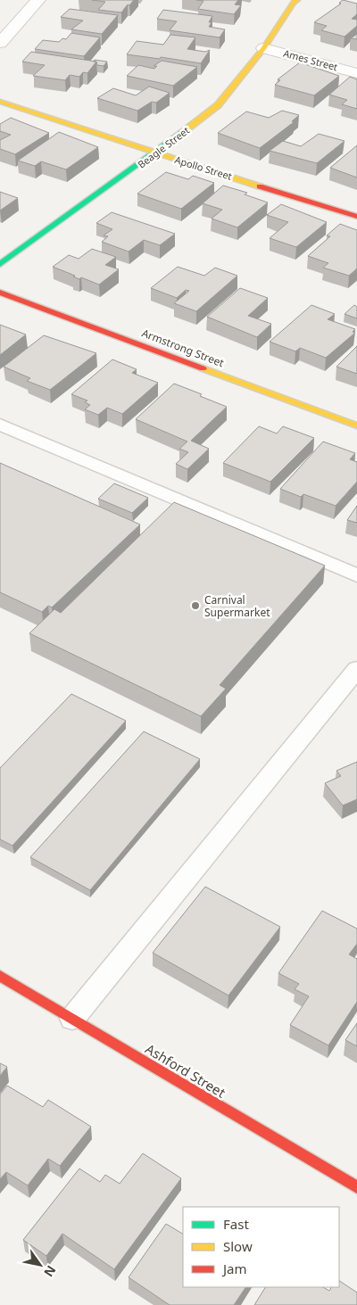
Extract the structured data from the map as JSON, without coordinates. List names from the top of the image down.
{
  "streets": {
    "street": [
      "Ames Street",
      "Beagle Street",
      "Apollo Street",
      "Armstrong Street",
      "Ashford Street"
    ]
  },
  "crossings": [
    ["Ames Street", "Beagle Street"],
    ["Beagle Street", "Apollo Street"]
  ],
  "places": ["Carnival Supermarket"],
  "legend": ["Fast", "Slow", "Jam"],
  "north": "bottom right"
}
